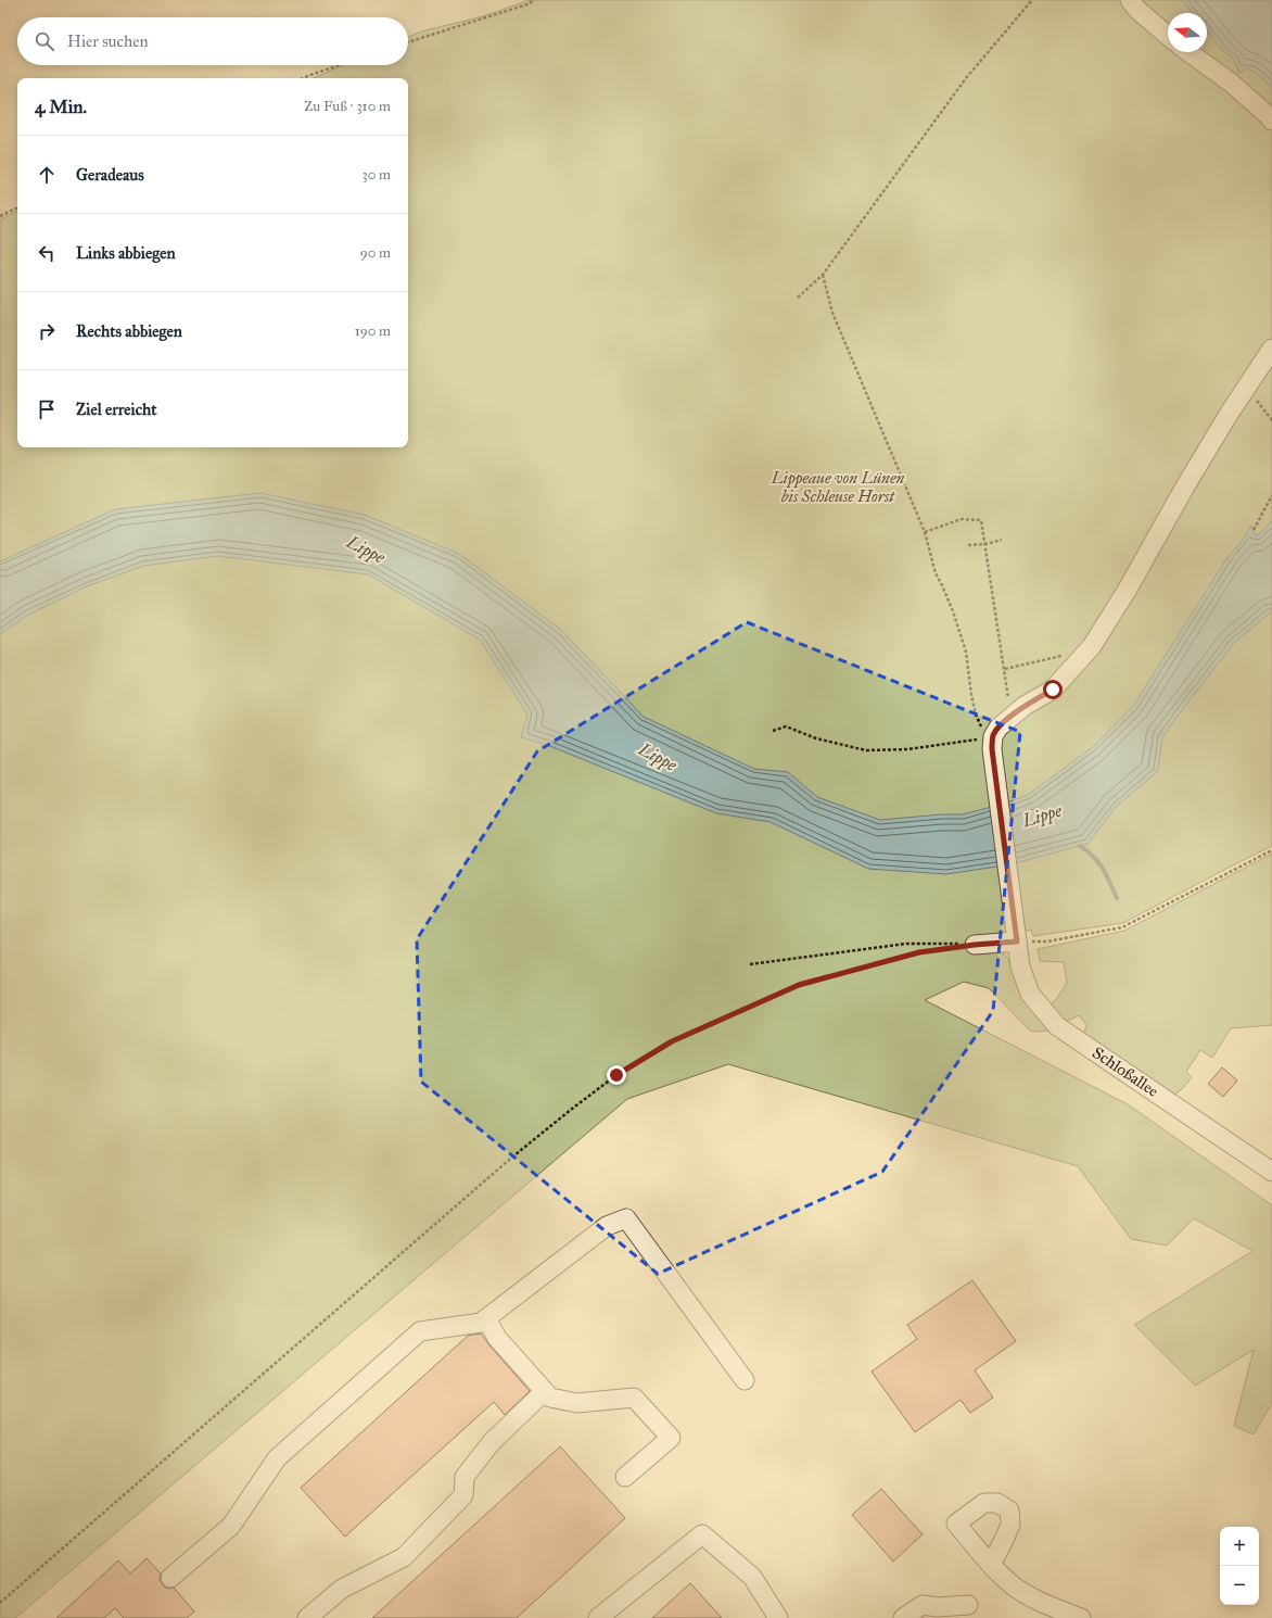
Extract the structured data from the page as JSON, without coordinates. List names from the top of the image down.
{
  "streets": {
    "street": ["Schloßallee"]
  },
  "water": ["Lippe"],
  "parks": ["Lippeaue von Lünen bis Schleuse Horst"],
  "north": "left",
  "page": {
    "search": "Hier suchen",
    "heading": ["4 Min.", "Zu Fuß · 310 m"],
    "list": [
      ["Geradeaus", "30 m"],
      ["Links abbiegen", "90 m"],
      ["Rechts abbiegen", "190 m"],
      "Ziel erreicht"
    ],
    "map_buttons": ["+", "−"]
  }
}
